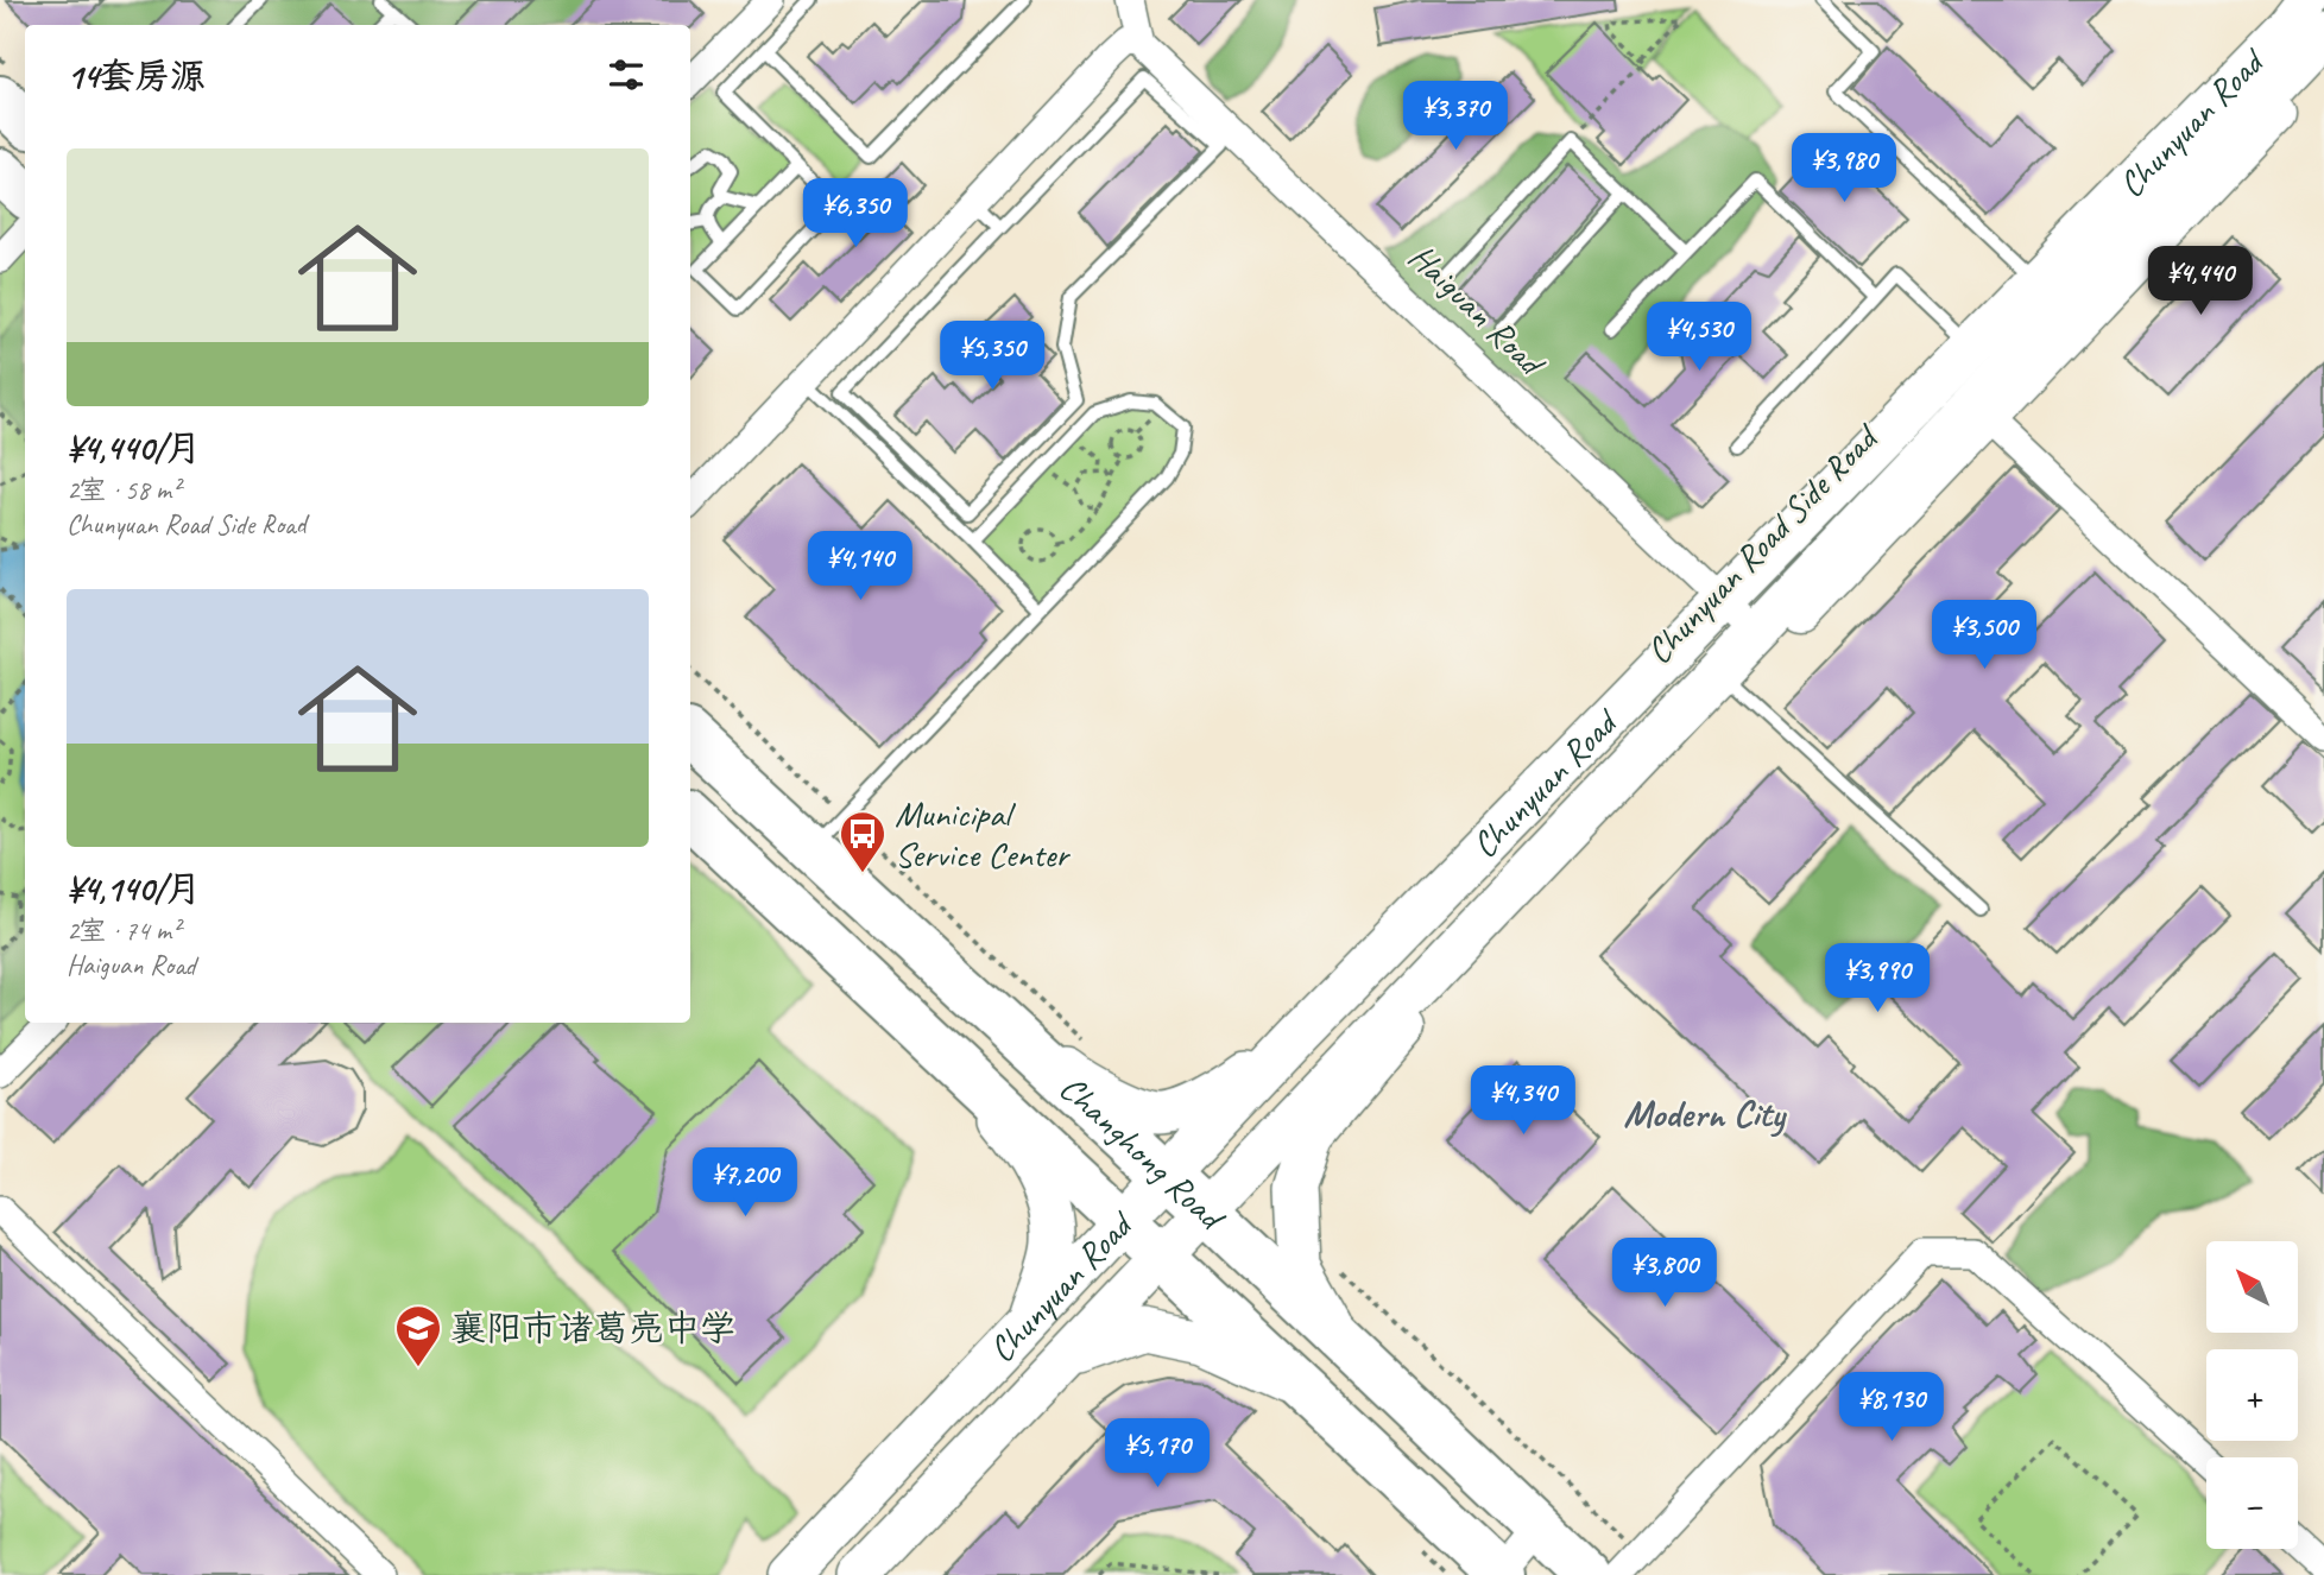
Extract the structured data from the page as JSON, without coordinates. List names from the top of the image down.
{
  "streets": {
    "highway": ["Changhong Road"],
    "main road": ["Chunyuan Road"],
    "street": ["Haiguan Road", "Chunyuan Road Side Road"]
  },
  "crossings": [
    ["Chunyuan Road", "Haiguan Road"],
    ["Chunyuan Road", "Chunyuan Road Side Road"],
    ["Chunyuan Road", "Changhong Road"],
    ["Haiguan Road", "Chunyuan Road Side Road"]
  ],
  "districts": ["Modern City"],
  "places": {
    "bus stop": ["Municipal Service Center"],
    "school or university": ["襄阳市诸葛亮中学"]
  },
  "north": "top left",
  "page": {
    "heading": "14套房源",
    "price": [
      "¥3,370",
      "¥3,980",
      "¥6,350",
      "¥4,440",
      "¥4,530",
      "¥5,350",
      "¥4,140",
      "¥3,500",
      "¥3,990",
      "¥4,340",
      "¥7,200",
      "¥3,800",
      "¥8,130",
      "¥5,170"
    ],
    "list": [
      {
        "name": "¥4,440/月",
        "note": "2室 · 58 m² · Chunyuan Road Side Road"
      },
      {
        "name": "¥4,140/月",
        "note": "2室 · 74 m² · Haiguan Road"
      }
    ],
    "map_buttons": ["+", "−"]
  }
}
